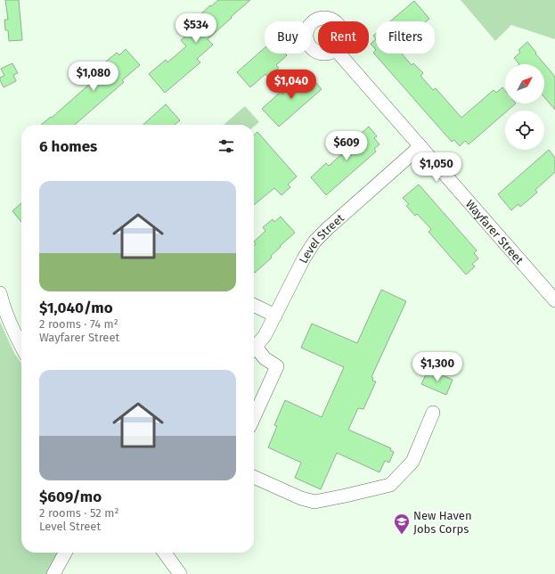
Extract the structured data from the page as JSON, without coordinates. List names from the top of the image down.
{
  "streets": {
    "street": ["Wayfarer Street", "Level Street"]
  },
  "crossings": [
    ["Wayfarer Street", "Level Street"]
  ],
  "places": {
    "school or university": ["New Haven Jobs Corps"]
  },
  "north": "top right",
  "page": {
    "price": [
      "$534",
      "$1,080",
      "$1,040",
      "$609",
      "$1,050",
      "$1,300"
    ],
    "chip": ["Buy", "Rent", "Filters"],
    "heading": "6 homes",
    "list": [
      {
        "name": "$1,040/mo",
        "note": "2 rooms · 74 m² · Wayfarer Street"
      },
      {
        "name": "$609/mo",
        "note": "2 rooms · 52 m² · Level Street"
      }
    ]
  }
}
